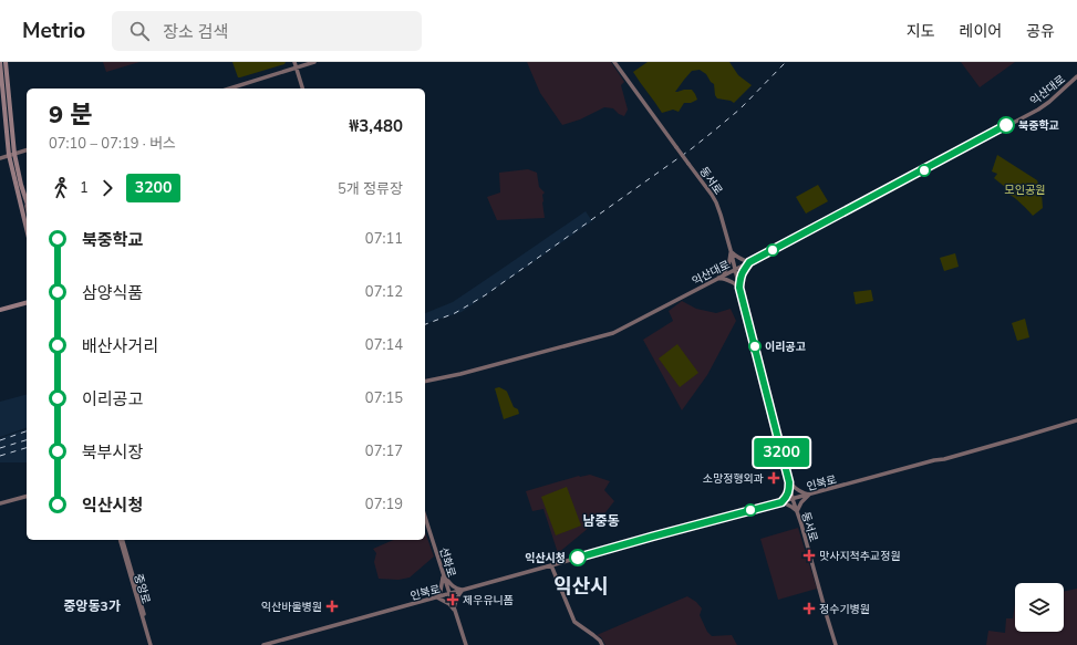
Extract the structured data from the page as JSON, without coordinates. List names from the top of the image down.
{
  "streets": {
    "street": [
      "익산대로",
      "동서로",
      "인북로",
      "선화로",
      "중앙로"
    ]
  },
  "crossings": [
    ["익산대로", "동서로"],
    ["동서로", "인북로"],
    ["인북로", "선화로"]
  ],
  "districts": ["남중동", "익산시", "중앙동3가"],
  "parks": ["모인공원"],
  "places": {
    "other": ["북중학교", "이리공고", "익산시청"],
    "health": [
      "소망정형외과",
      "맛사지척추교정원",
      "제우유니폼",
      "익산바울병원",
      "정수기병원"
    ]
  },
  "lines": ["bus line 3200"],
  "page": {
    "header": "Metrio",
    "search": "장소 검색",
    "nav": ["지도", "레이어", "공유"],
    "on_map": "3200",
    "heading": ["9 분", "07:10 – 07:19 · 버스", "₩3,480"],
    "legs": ["1", "3200", "5개 정류장"],
    "list": [
      {
        "name": "북중학교",
        "value": "07:11"
      },
      {
        "name": "삼양식품",
        "value": "07:12"
      },
      {
        "name": "배산사거리",
        "value": "07:14"
      },
      {
        "name": "이리공고",
        "value": "07:15"
      },
      {
        "name": "북부시장",
        "value": "07:17"
      },
      {
        "name": "익산시청",
        "value": "07:19"
      }
    ]
  }
}
